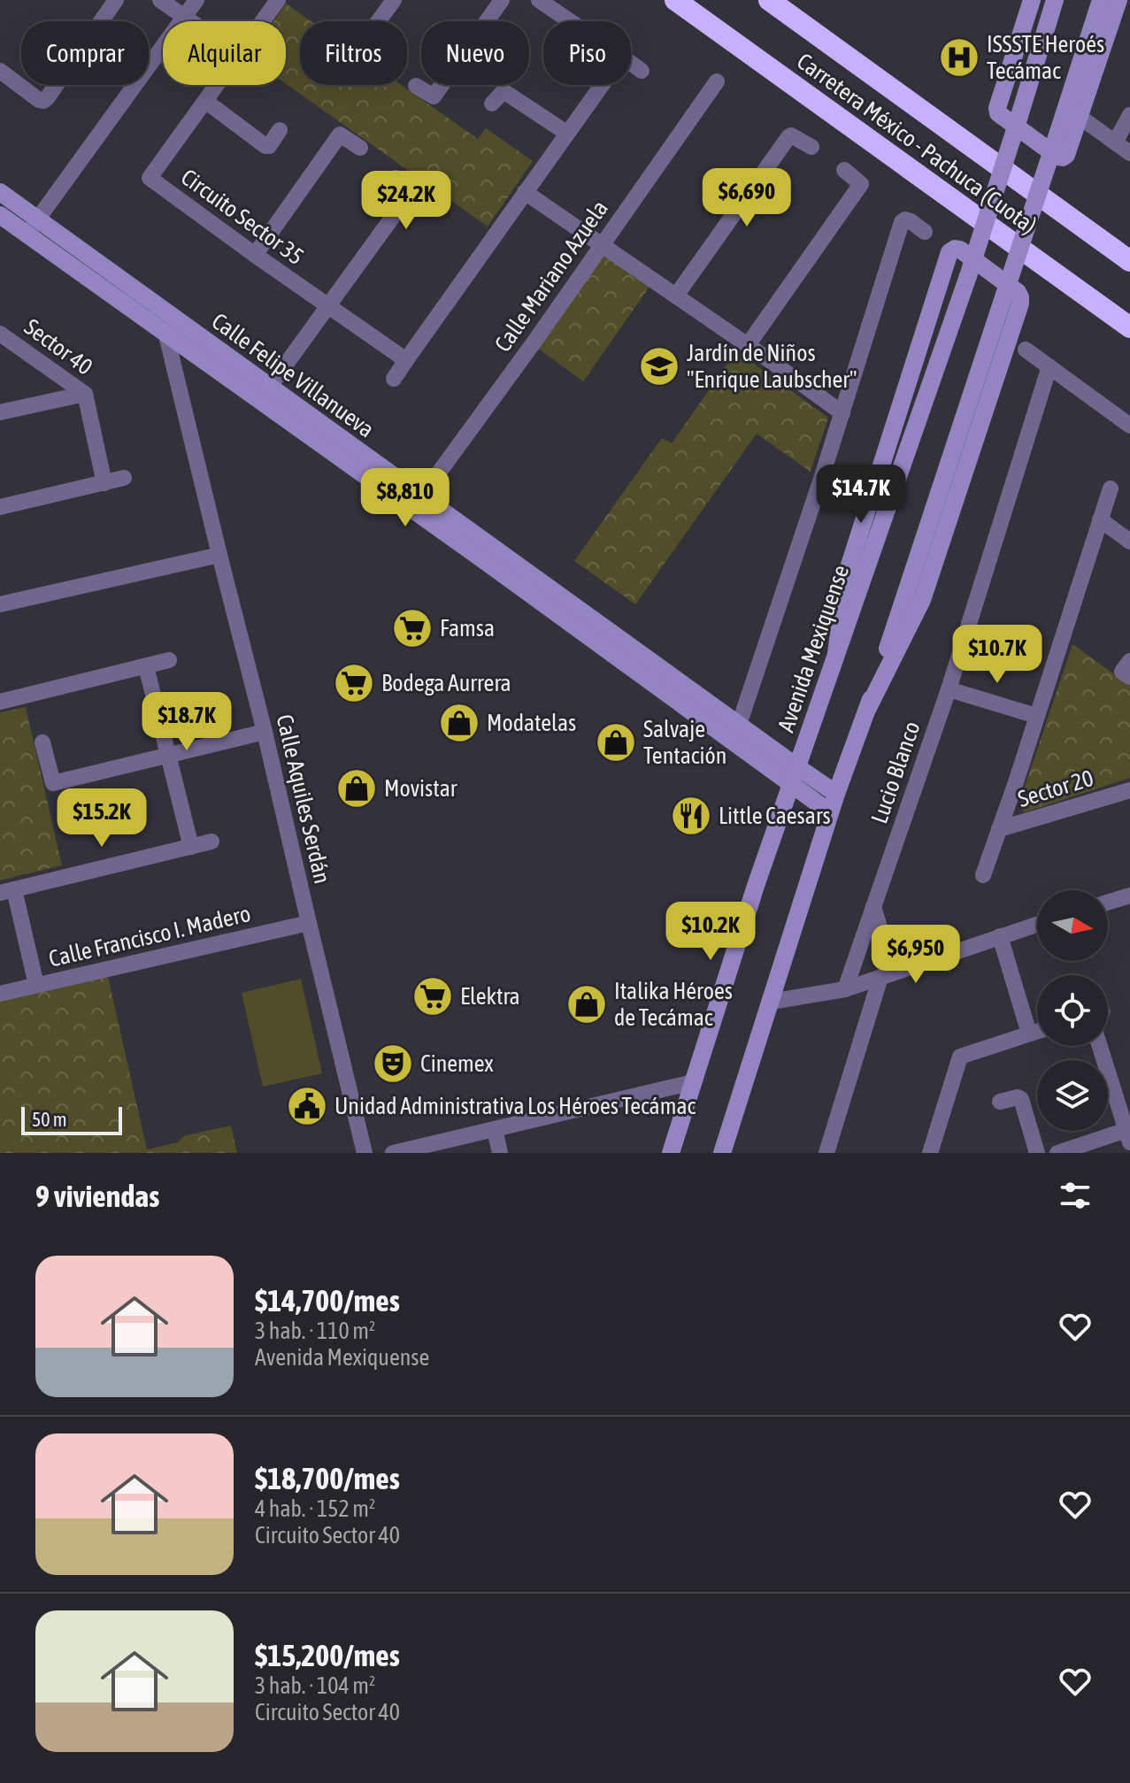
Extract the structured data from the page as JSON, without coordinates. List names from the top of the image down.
{
  "streets": {
    "highway": ["Carretera México - Pachuca (Cuota)"],
    "main road": ["Calle Felipe Villanueva", "Avenida Mexiquense"],
    "street": [
      "Circuito Sector 35",
      "Calle Mariano Azuela",
      "Sector 40",
      "Lucio Blanco",
      "Sector 20",
      "Calle Aquiles Serdán",
      "Calle Francisco I. Madero"
    ]
  },
  "crossings": [
    ["Calle Mariano Azuela", "Calle Felipe Villanueva"],
    ["Calle Felipe Villanueva", "Avenida Mexiquense"],
    ["Calle Felipe Villanueva", "Calle Aquiles Serdán"],
    ["Calle Aquiles Serdán", "Calle Francisco I. Madero"]
  ],
  "places": {
    "hospital": ["ISSSTE Heroés Tecámac"],
    "school or university": ["Jardín de Niños \"Enrique Laubscher\""],
    "supermarket": ["Famsa", "Bodega Aurrera", "Elektra"],
    "shop": [
      "Modatelas",
      "Salvaje Tentación",
      "Movistar",
      "Italika Héroes de Tecámac"
    ],
    "restaurant": ["Little Caesars"],
    "theatre": ["Cinemex"],
    "public building": ["Unidad Administrativa Los Héroes Tecámac"]
  },
  "scale_bar": "50 m",
  "north": "right",
  "page": {
    "chip": [
      "Comprar",
      "Alquilar",
      "Filtros",
      "Nuevo",
      "Piso"
    ],
    "price": [
      "$6,690",
      "$24.2K",
      "$14.7K",
      "$8,810",
      "$10.7K",
      "$18.7K",
      "$15.2K",
      "$10.2K",
      "$6,950"
    ],
    "scale": "50 m",
    "heading": "9 viviendas",
    "list": [
      {
        "name": "$14,700/mes",
        "note": "3 hab. · 110 m² · Avenida Mexiquense"
      },
      {
        "name": "$18,700/mes",
        "note": "4 hab. · 152 m² · Circuito Sector 40"
      },
      {
        "name": "$15,200/mes",
        "note": "3 hab. · 104 m² · Circuito Sector 40"
      }
    ]
  }
}
